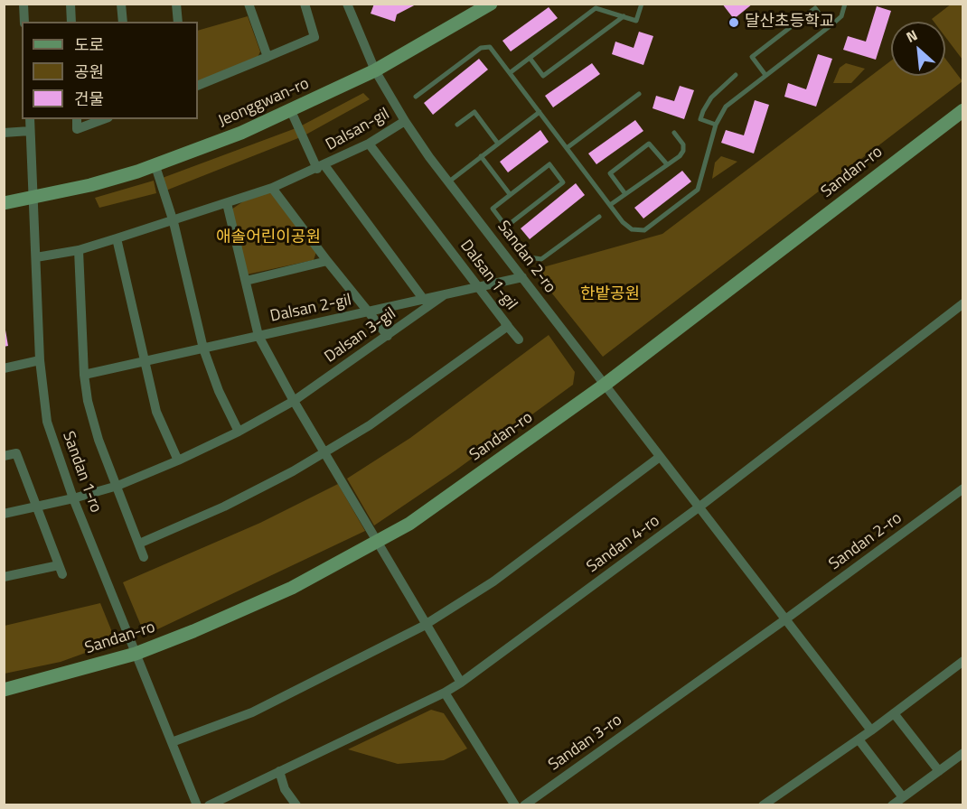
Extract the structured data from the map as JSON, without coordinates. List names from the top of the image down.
{
  "streets": {
    "street": [
      "Jeonggwan-ro",
      "Dalsan-gil",
      "Sandan-ro",
      "Sandan 2-ro",
      "Dalsan 1-gil",
      "Dalsan 2-gil",
      "Dalsan 3-gil",
      "Sandan 1-ro",
      "Sandan 4-ro",
      "Sandan 3-ro"
    ]
  },
  "crossings": [
    ["Jeonggwan-ro", "Sandan 2-ro"],
    ["Jeonggwan-ro", "Sandan 1-ro"],
    ["Dalsan-gil", "Sandan 2-ro"],
    ["Dalsan-gil", "Dalsan 1-gil"],
    ["Dalsan-gil", "Dalsan 2-gil"],
    ["Dalsan-gil", "Sandan 1-ro"],
    ["Sandan-ro", "Sandan 2-ro"],
    ["Sandan-ro", "Sandan 1-ro"],
    ["Sandan 2-ro", "Dalsan 2-gil"],
    ["Sandan 2-ro", "Sandan 4-ro"],
    ["Sandan 2-ro", "Sandan 3-ro"],
    ["Dalsan 1-gil", "Dalsan 2-gil"],
    ["Dalsan 2-gil", "Dalsan 3-gil"],
    ["Dalsan 3-gil", "Sandan 1-ro"]
  ],
  "parks": ["애솔어린이공원", "한밭공원"],
  "places": ["달산초등학교"],
  "legend": ["도로", "공원", "건물"],
  "north": "top left"
}
